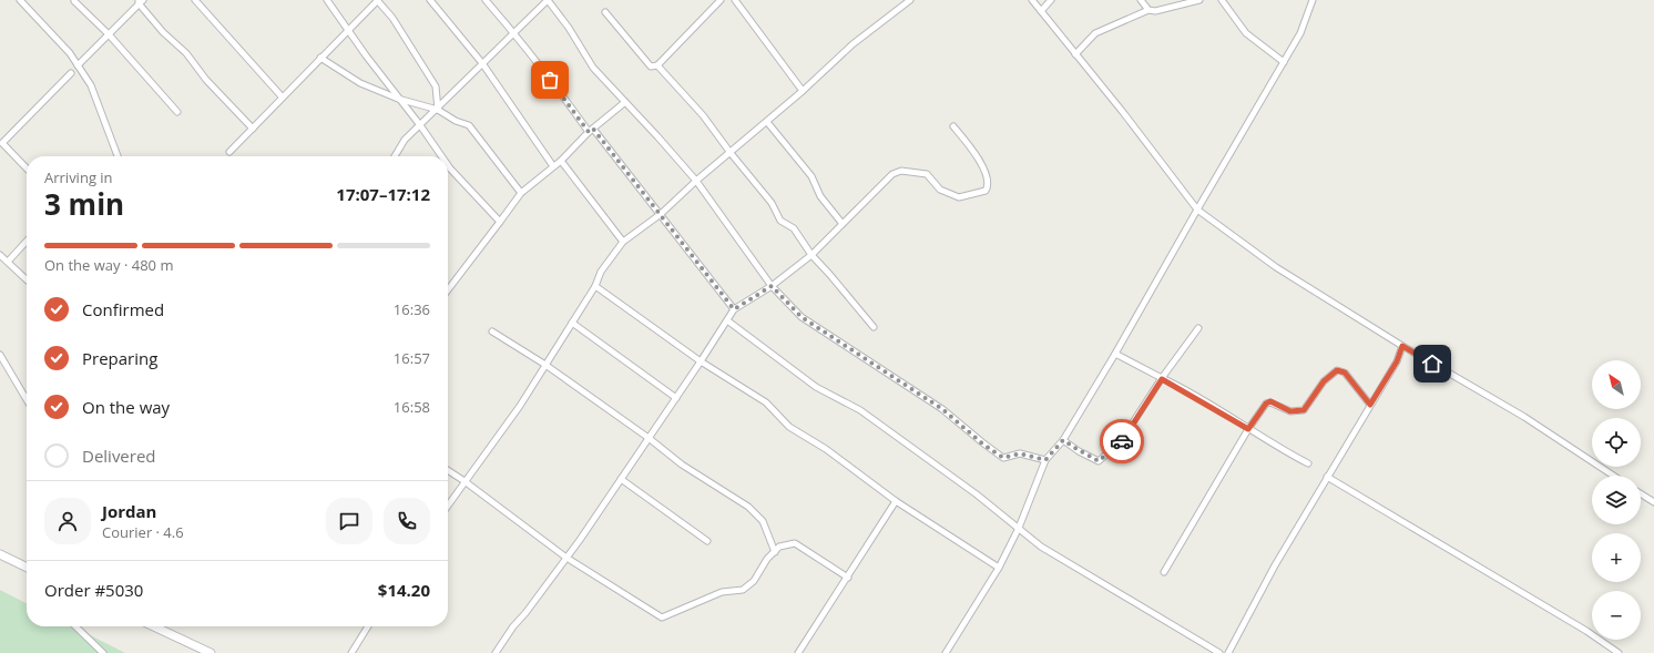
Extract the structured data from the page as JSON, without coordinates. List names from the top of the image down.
{
  "north": "top left",
  "page": {
    "heading": ["3 min", "Arriving in", "17:07–17:12"],
    "panel": [
      "Jordan",
      "Courier · 4.6",
      "Order #5030",
      "$14.20"
    ],
    "bar": "On the way · 480 m",
    "list": [
      ["Confirmed", "16:36"],
      ["Preparing", "16:57"],
      ["On the way", "16:58"],
      "Delivered"
    ],
    "map_buttons": ["+", "−"]
  }
}
